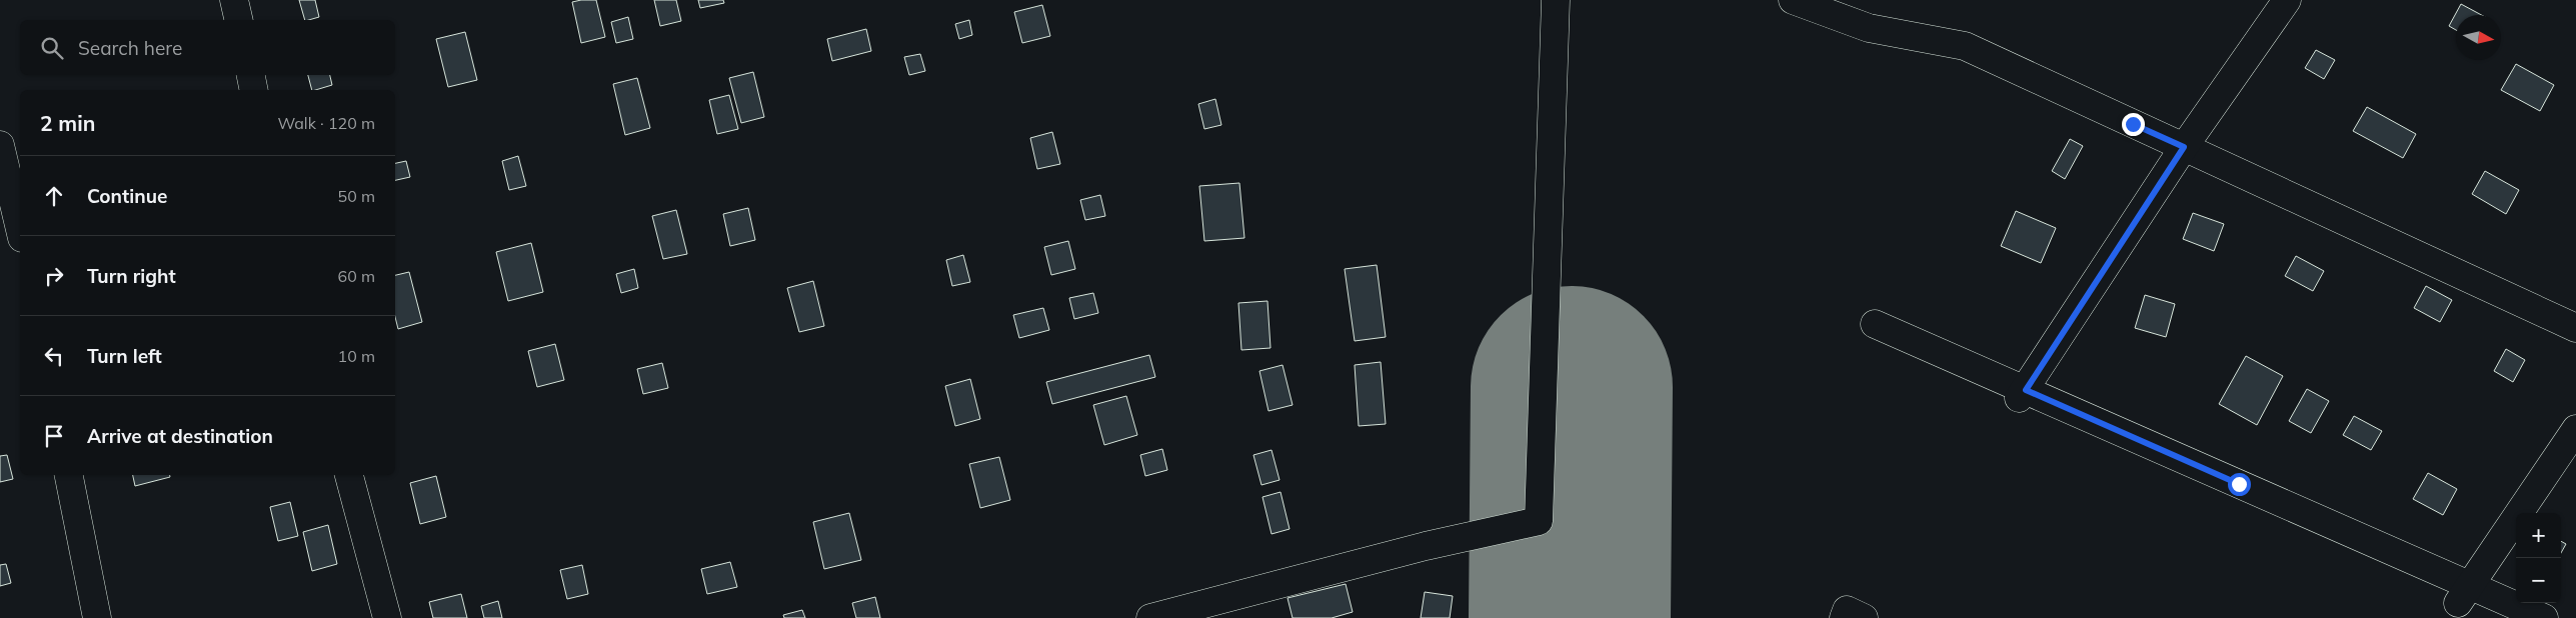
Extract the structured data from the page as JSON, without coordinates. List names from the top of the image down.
{
  "north": "right",
  "page": {
    "search": "Search here",
    "heading": ["2 min", "Walk · 120 m"],
    "list": [
      ["Continue", "50 m"],
      ["Turn right", "60 m"],
      ["Turn left", "10 m"],
      "Arrive at destination"
    ],
    "map_buttons": ["+", "−"]
  }
}
